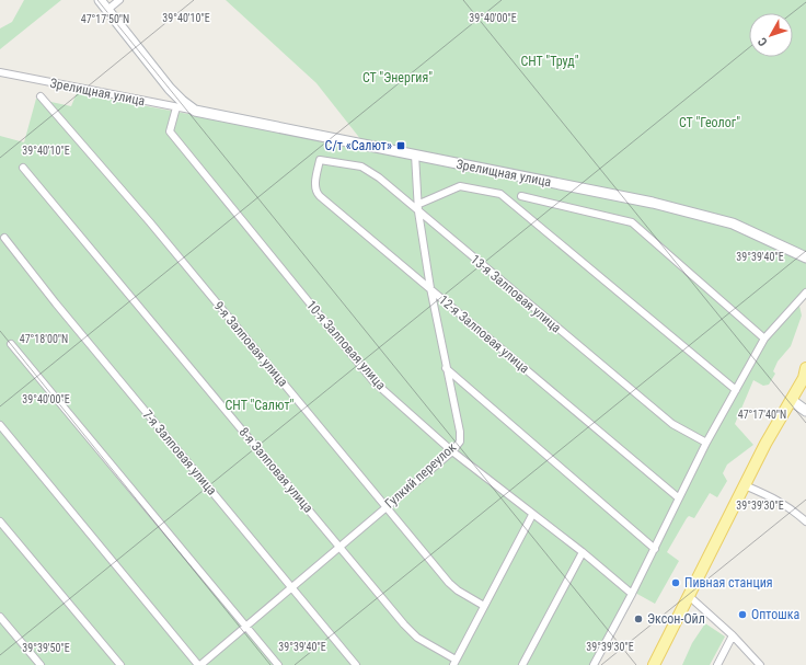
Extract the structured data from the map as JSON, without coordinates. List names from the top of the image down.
{
  "streets": {
    "street": [
      "Зрелищная улица",
      "13-я Залповая улица",
      "12-я Залповая улица",
      "9-я Залповая улица",
      "10-я Залповая улица",
      "7-я Залповая улица",
      "8-я Залповая улица",
      "Гулкий переулок"
    ]
  },
  "crossings": [
    ["Зрелищная улица", "10-я Залповая улица"],
    ["Зрелищная улица", "Гулкий переулок"],
    ["13-я Залповая улица", "12-я Залповая улица"],
    ["13-я Залповая улица", "Гулкий переулок"],
    ["12-я Залповая улица", "Гулкий переулок"],
    ["9-я Залповая улица", "Гулкий переулок"],
    ["10-я Залповая улица", "Гулкий переулок"],
    ["7-я Залповая улица", "Гулкий переулок"],
    ["8-я Залповая улица", "Гулкий переулок"]
  ],
  "parks": [
    "СНТ \"Труд\"",
    "СТ \"Энергия\"",
    "СТ \"Геолог\"",
    "СНТ \"Салют\""
  ],
  "places": {
    "transit": ["С/т «Салют»"],
    "other": ["Пивная станция", "Оптошка", "Эксон-Ойл"]
  },
  "north": "bottom left",
  "coordinates": [
    "39°40'10\"E",
    "39°40'00\"E",
    "47°17'50\"N",
    "39°39'40\"E",
    "47°18'00\"N",
    "47°17'40\"N",
    "39°39'30\"E",
    "39°39'50\"E"
  ]
}
